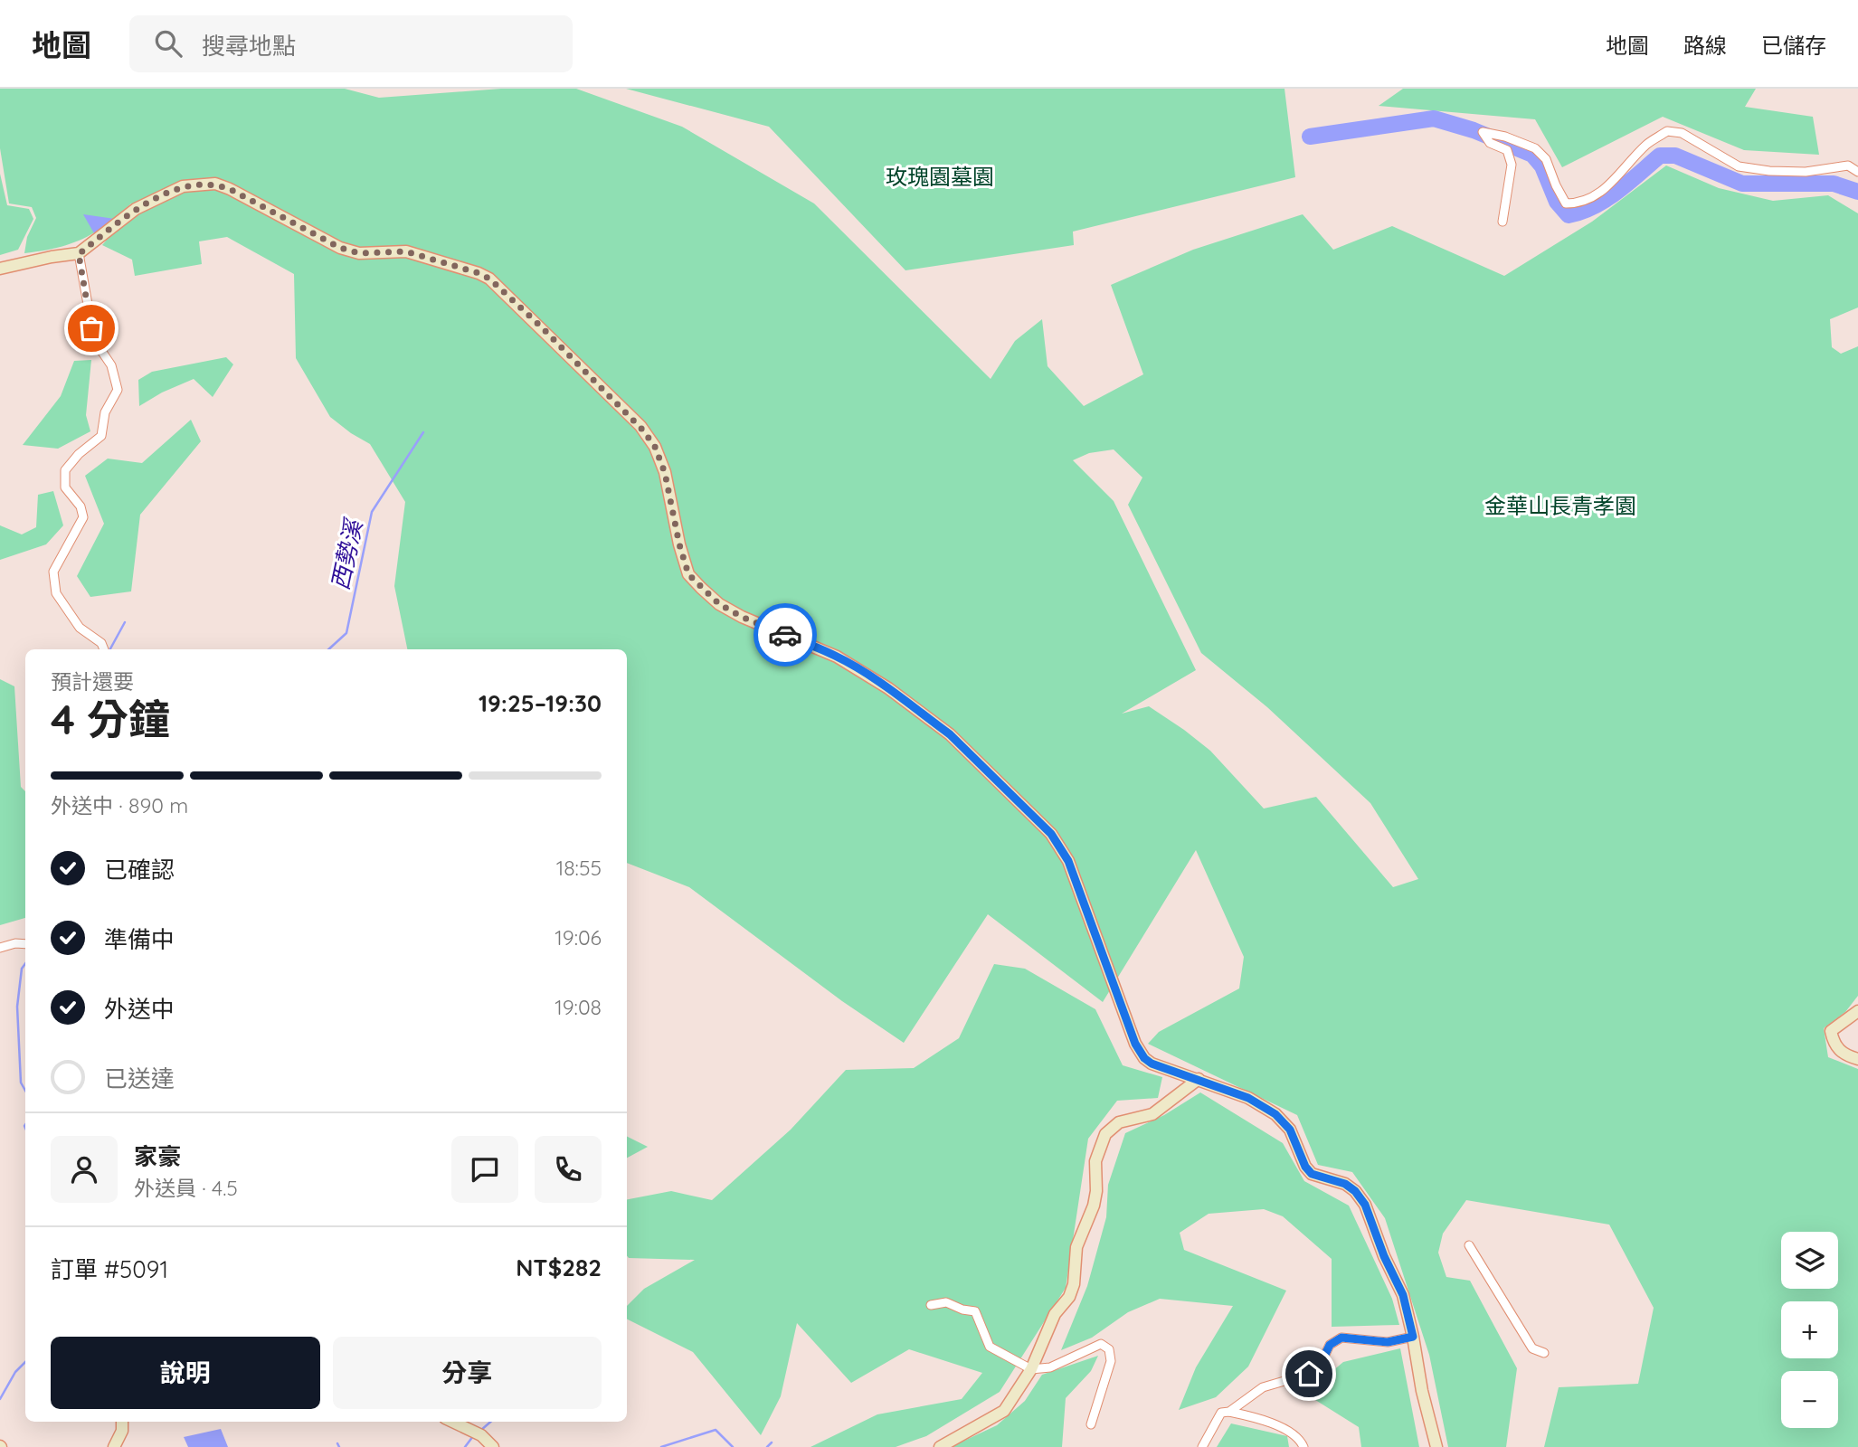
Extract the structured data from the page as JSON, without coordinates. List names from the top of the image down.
{
  "water": ["西勢溪"],
  "parks": ["玫瑰園墓園", "金華山長青孝園"],
  "page": {
    "header": "地圖",
    "search": "搜尋地點",
    "nav": ["地圖", "路線", "已儲存"],
    "heading": ["4 分鐘", "預計還要", "19:25–19:30"],
    "panel": [
      "家豪",
      "外送員 · 4.5",
      "訂單 #5091",
      "NT$282"
    ],
    "bar": "外送中 · 890 m",
    "list": [
      ["已確認", "18:55"],
      ["準備中", "19:06"],
      ["外送中", "19:08"],
      "已送達"
    ],
    "map_buttons": ["+", "−"],
    "buttons": ["說明", "分享"]
  }
}
